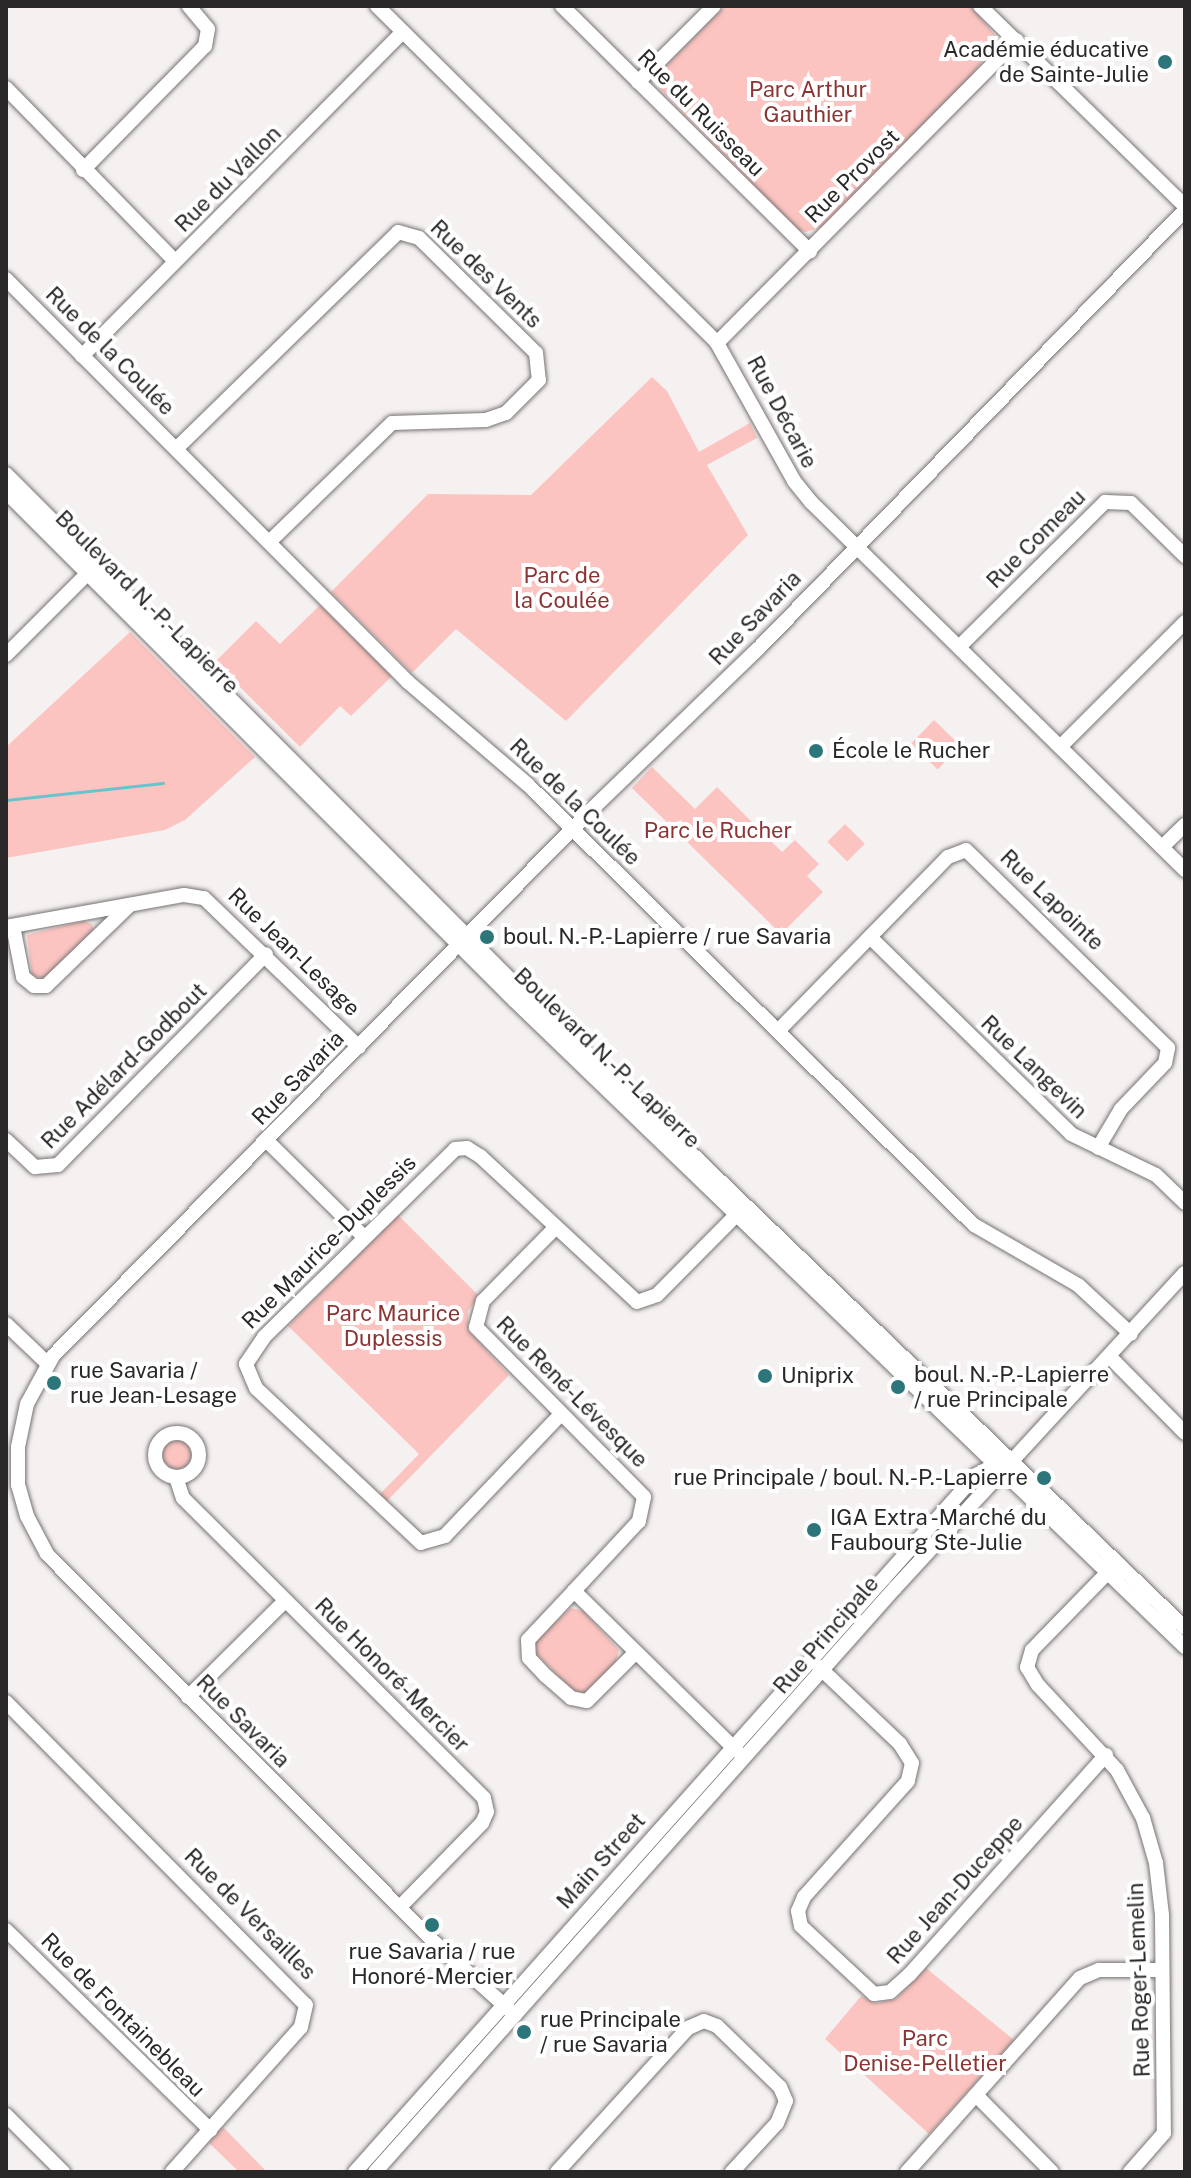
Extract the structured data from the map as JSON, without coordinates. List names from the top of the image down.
{
  "streets": {
    "street": [
      "Rue du Ruisseau",
      "Rue Provost",
      "Rue du Vallon",
      "Rue des Vents",
      "Rue de la Coulée",
      "Rue Décarie",
      "Rue Comeau",
      "Boulevard N.-P.-Lapierre",
      "Rue Savaria",
      "Rue Lapointe",
      "Rue Jean-Lesage",
      "Rue Adélard-Godbout",
      "Rue Langevin",
      "Rue Maurice-Duplessis",
      "Rue René-Lévesque",
      "Rue Principale",
      "Rue Honoré-Mercier",
      "Main Street",
      "Rue Jean-Duceppe",
      "Rue de Versailles",
      "Rue Roger-Lemelin",
      "Rue de Fontainebleau"
    ]
  },
  "crossings": [
    ["Rue du Ruisseau", "Rue Provost"],
    ["Rue Provost", "Rue Décarie"],
    ["Rue du Vallon", "Rue de la Coulée"],
    ["Rue du Vallon", "Rue Décarie"],
    ["Rue des Vents", "Rue de la Coulée"],
    ["Rue de la Coulée", "Rue Savaria"],
    ["Rue de la Coulée", "Rue Lapointe"],
    ["Rue de la Coulée", "Rue Principale"],
    ["Rue Décarie", "Rue Comeau"],
    ["Rue Décarie", "Rue Savaria"],
    ["Boulevard N.-P.-Lapierre", "Rue Savaria"],
    ["Boulevard N.-P.-Lapierre", "Rue Maurice-Duplessis"],
    ["Boulevard N.-P.-Lapierre", "Rue Principale"],
    ["Boulevard N.-P.-Lapierre", "Rue Roger-Lemelin"],
    ["Rue Savaria", "Rue Jean-Lesage"],
    ["Rue Savaria", "Rue Honoré-Mercier"],
    ["Rue Savaria", "Main Street"],
    ["Rue Lapointe", "Rue Langevin"],
    ["Rue Jean-Lesage", "Rue Adélard-Godbout"],
    ["Rue Maurice-Duplessis", "Rue René-Lévesque"],
    ["Rue Principale", "Main Street"],
    ["Rue Principale", "Rue Jean-Duceppe"],
    ["Rue Jean-Duceppe", "Rue Roger-Lemelin"],
    ["Rue de Versailles", "Rue de Fontainebleau"]
  ],
  "parks": [
    "Parc Arthur Gauthier",
    "Parc de la Coulée",
    "Parc le Rucher",
    "Parc Maurice Duplessis",
    "Parc Denise-Pelletier"
  ],
  "places": [
    "Académie éducative de Sainte-Julie",
    "École le Rucher",
    "boul. N.-P.-Lapierre / rue Savaria",
    "Uniprix",
    "rue Savaria / rue Jean-Lesage",
    "boul. N.-P.-Lapierre / rue Principale",
    "rue Principale / boul. N.-P.-Lapierre",
    "IGA Extra -Marché du Faubourg Ste-Julie",
    "rue Savaria / rue Honoré-Mercier",
    "rue Principale / rue Savaria"
  ]
}
